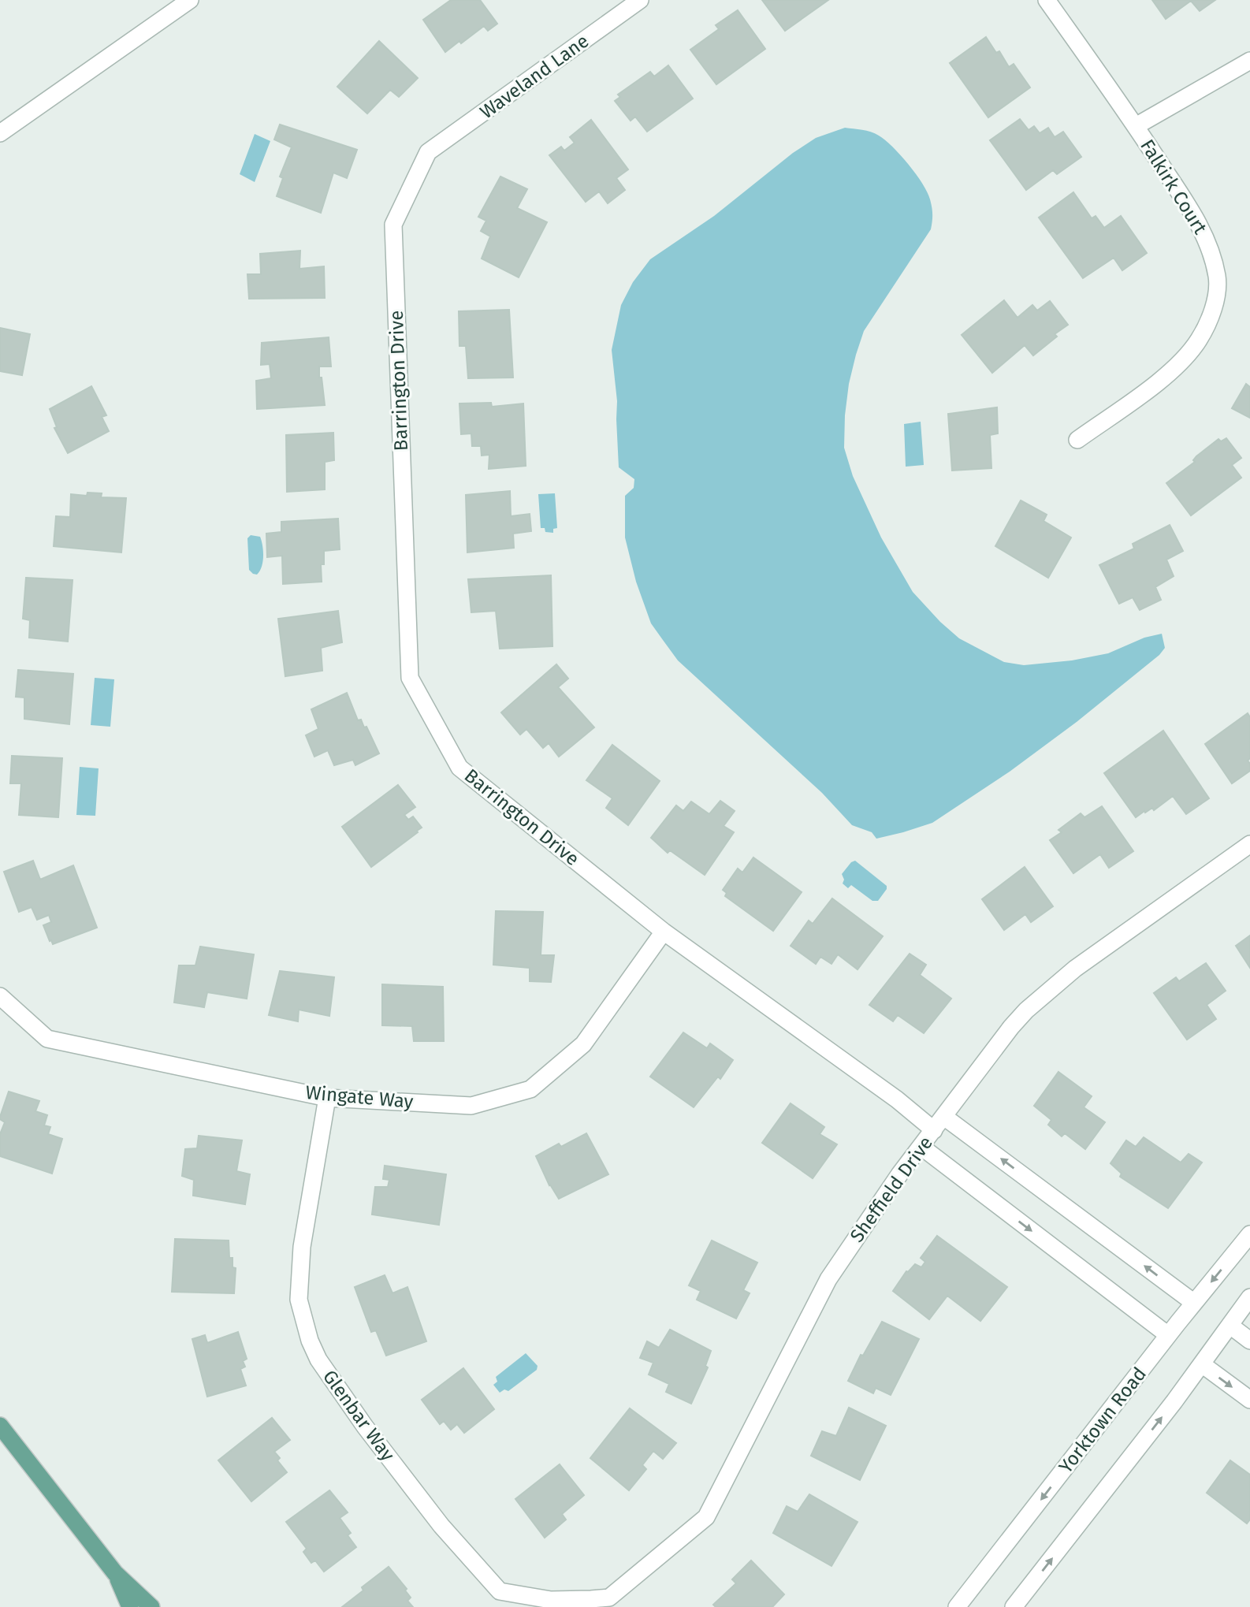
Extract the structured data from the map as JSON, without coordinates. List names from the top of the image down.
{
  "streets": {
    "street": [
      "Waveland Lane",
      "Falkirk Court",
      "Barrington Drive",
      "Wingate Way",
      "Sheffield Drive",
      "Glenbar Way",
      "Yorktown Road"
    ]
  },
  "crossings": [
    ["Waveland Lane", "Barrington Drive"],
    ["Barrington Drive", "Wingate Way"],
    ["Barrington Drive", "Sheffield Drive"],
    ["Wingate Way", "Glenbar Way"],
    ["Sheffield Drive", "Glenbar Way"]
  ]
}
